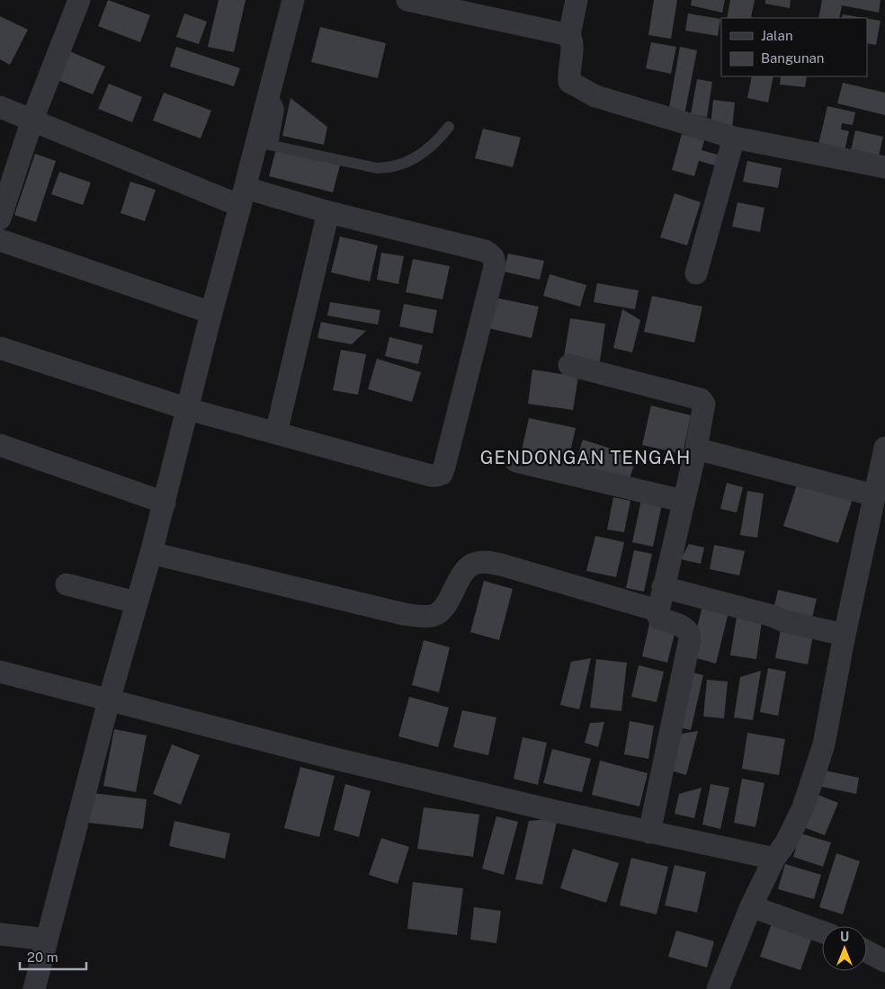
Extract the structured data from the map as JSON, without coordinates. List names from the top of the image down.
{
  "districts": ["GENDONGAN TENGAH"],
  "legend": ["Jalan", "Bangunan"],
  "scale_bar": "20 m",
  "north": "top"
}
